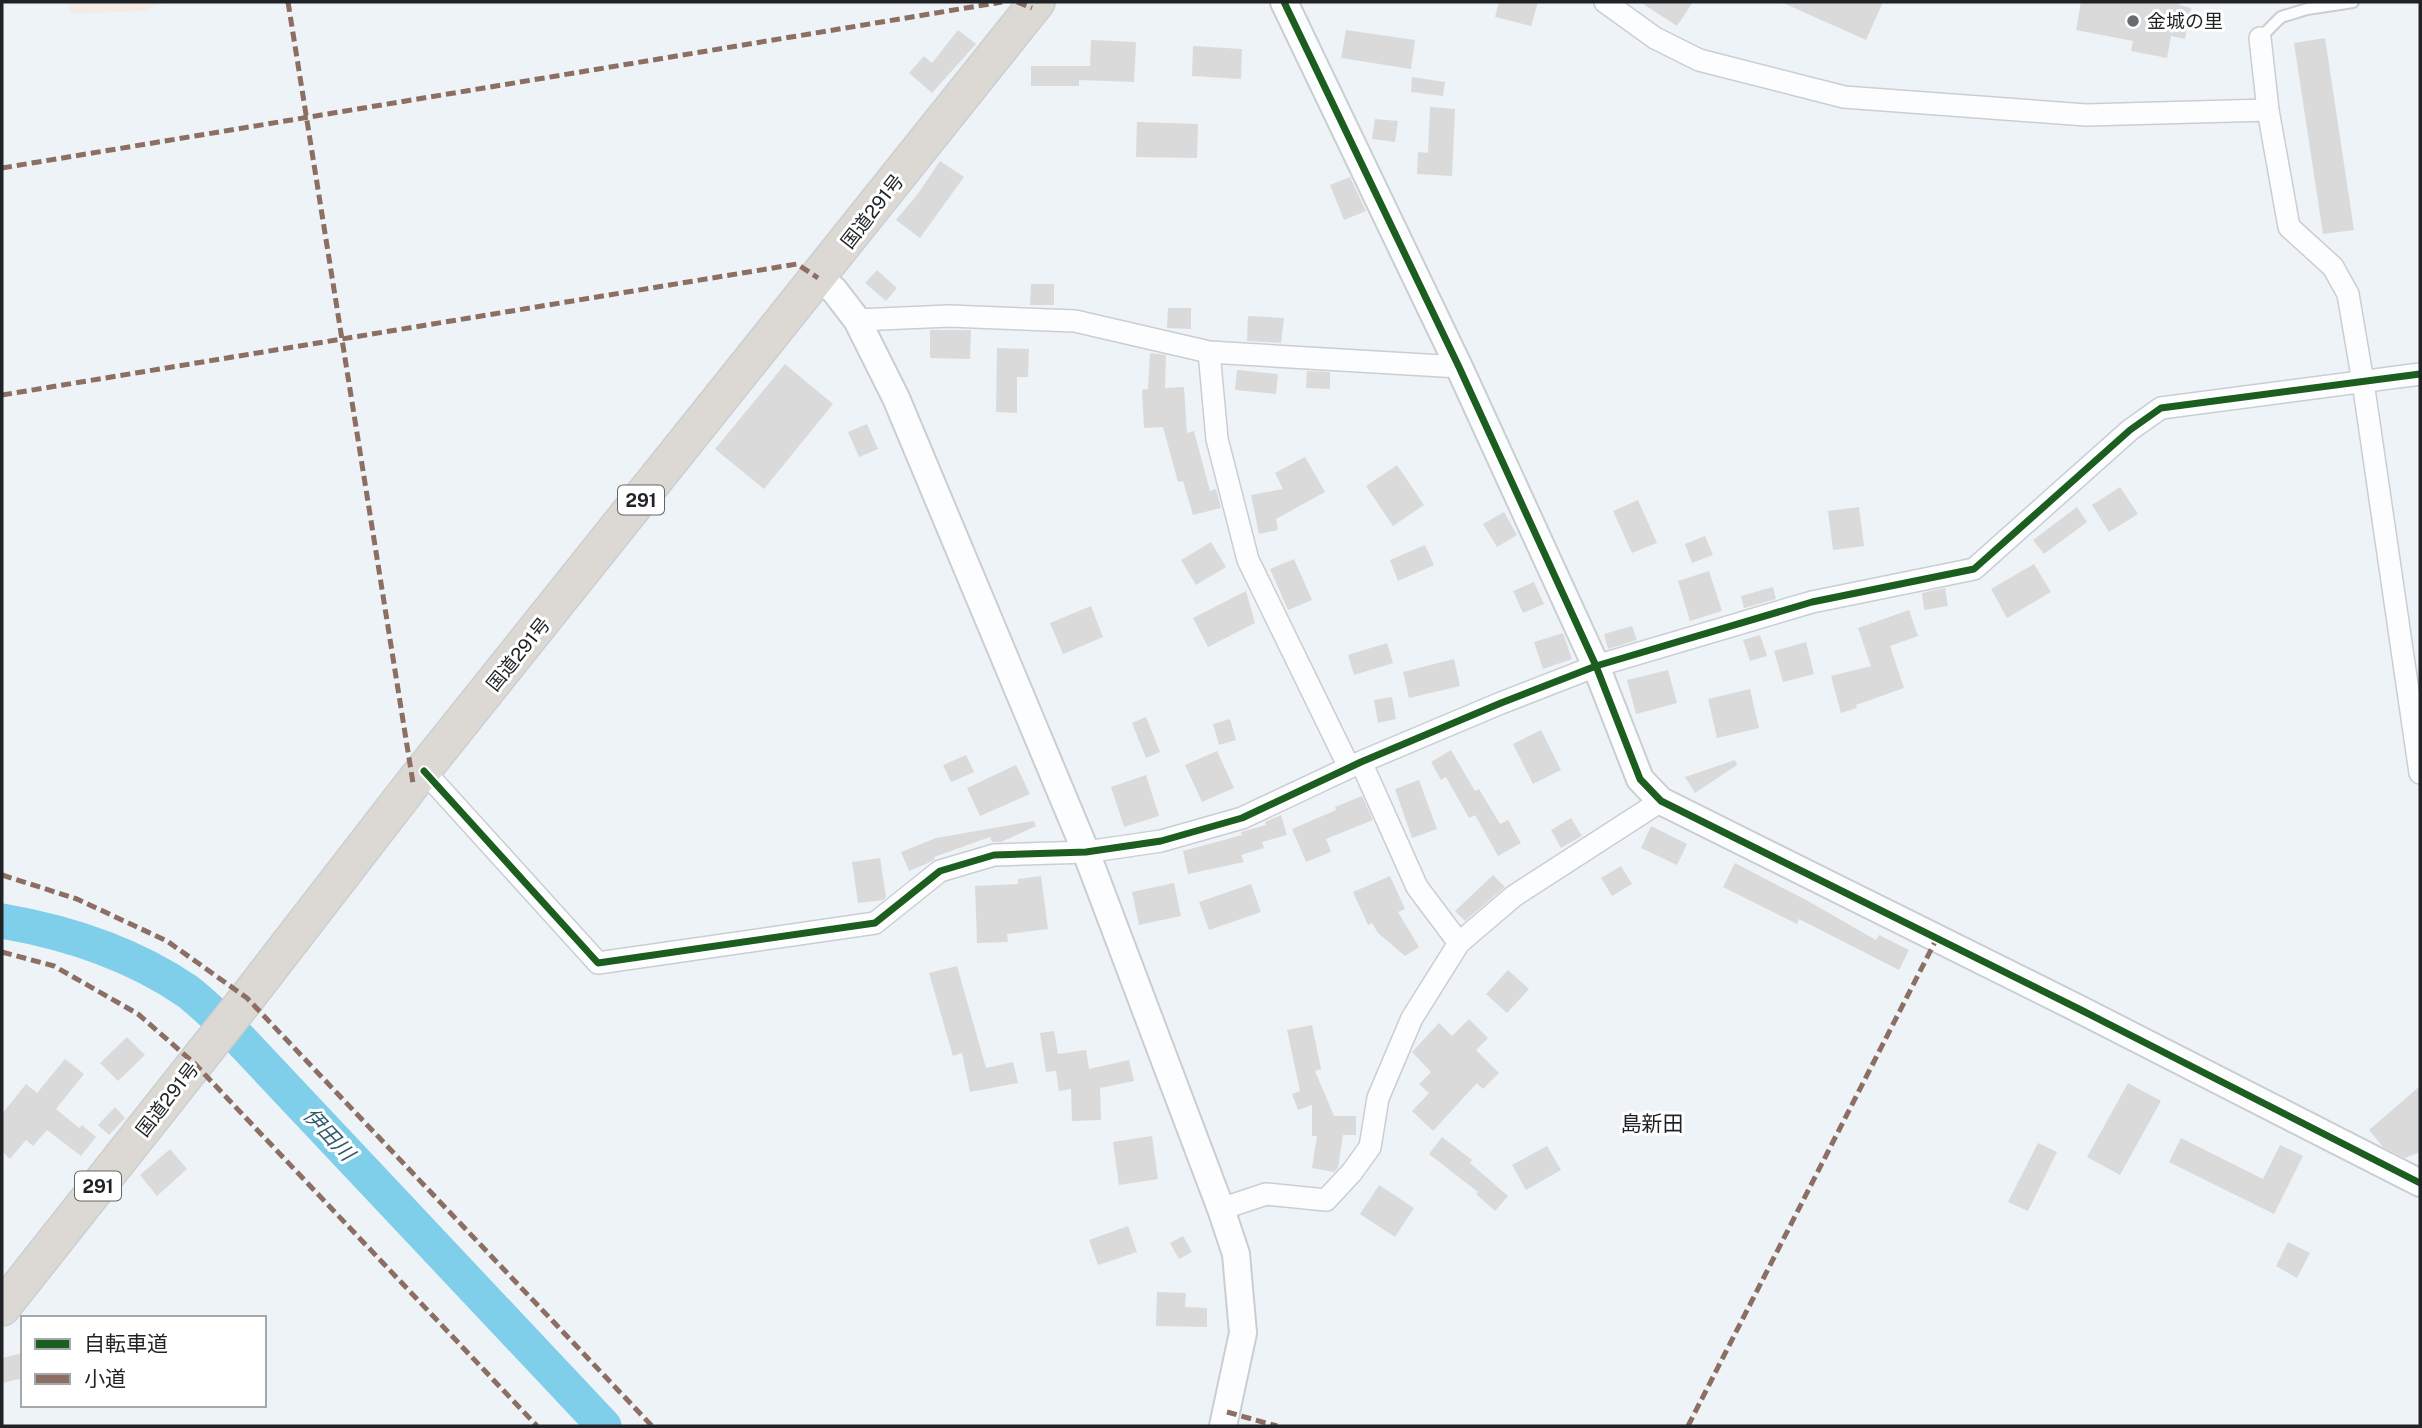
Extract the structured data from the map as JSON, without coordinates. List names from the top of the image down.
{
  "streets": {
    "highway": ["国道291号", "291"]
  },
  "districts": ["島新田"],
  "water": ["伊田川"],
  "places": ["金城の里"],
  "legend": ["自転車道", "小道"]
}
